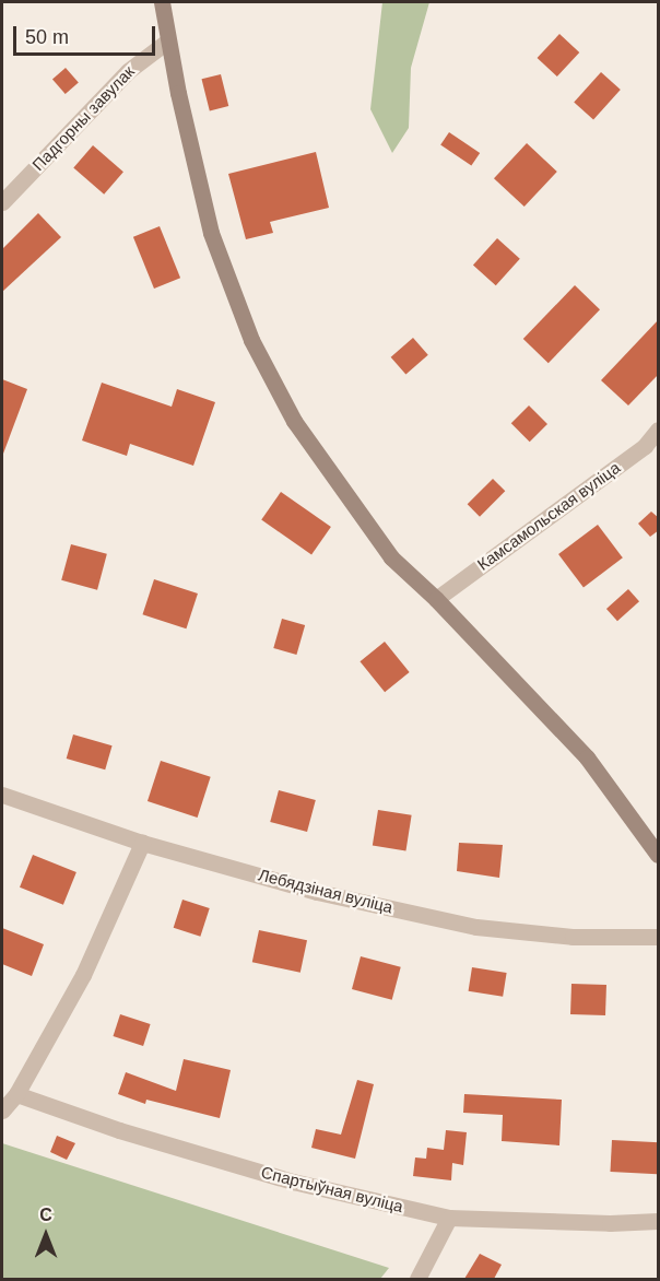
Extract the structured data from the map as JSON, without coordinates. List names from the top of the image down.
{
  "streets": {
    "street": [
      "Падгорны завулак",
      "Камсамольская вуліца",
      "Лебядзіная вуліца",
      "Спартыўная вуліца"
    ]
  },
  "scale_bar": "50 m",
  "north": "top"
}
